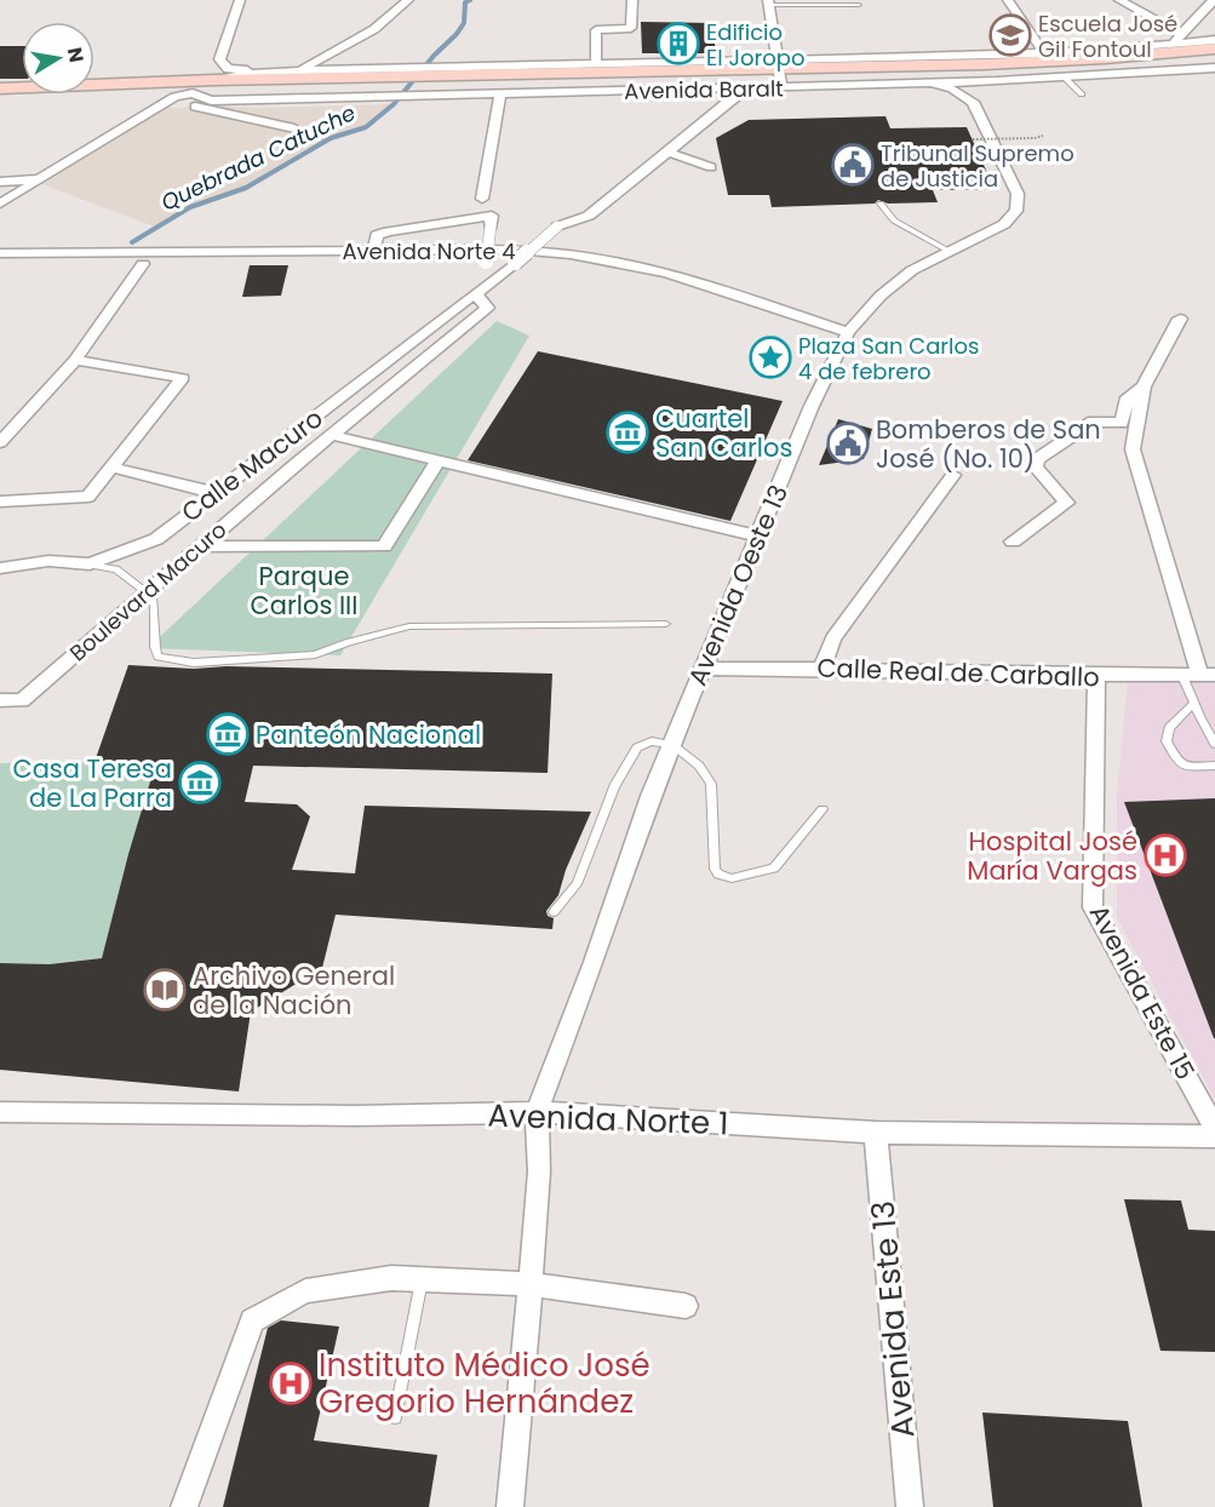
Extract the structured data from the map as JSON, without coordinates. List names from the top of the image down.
{
  "streets": {
    "main road": ["Avenida Baralt"],
    "street": [
      "Avenida Norte 4",
      "Calle Macuro",
      "Avenida Oeste 13",
      "Boulevard Macuro",
      "Calle Real de Carballo",
      "Avenida Este 15",
      "Avenida Norte 1",
      "Avenida Este 13"
    ]
  },
  "crossings": [
    ["Avenida Norte 4", "Avenida Oeste 13"],
    ["Calle Macuro", "Boulevard Macuro"],
    ["Avenida Oeste 13", "Calle Real de Carballo"],
    ["Avenida Oeste 13", "Avenida Norte 1"],
    ["Calle Real de Carballo", "Avenida Este 15"],
    ["Avenida Norte 1", "Avenida Este 13"]
  ],
  "water": ["Quebrada Catuche"],
  "parks": ["Parque Carlos III"],
  "places": {
    "school or university": ["Escuela José Gil Fontoul"],
    "building": ["Edificio El Joropo"],
    "public building": ["Tribunal Supremo de Justicia", "Bomberos de San José (No. 10)"],
    "place": ["Plaza San Carlos 4 de febrero"],
    "museum": ["Cuartel San Carlos", "Panteón Nacional", "Casa Teresa de La Parra"],
    "hospital": ["Hospital José María Vargas", "Instituto Médico José Gregorio Hernández"],
    "library": ["Archivo General de la Nación"]
  },
  "north": "right"
}
